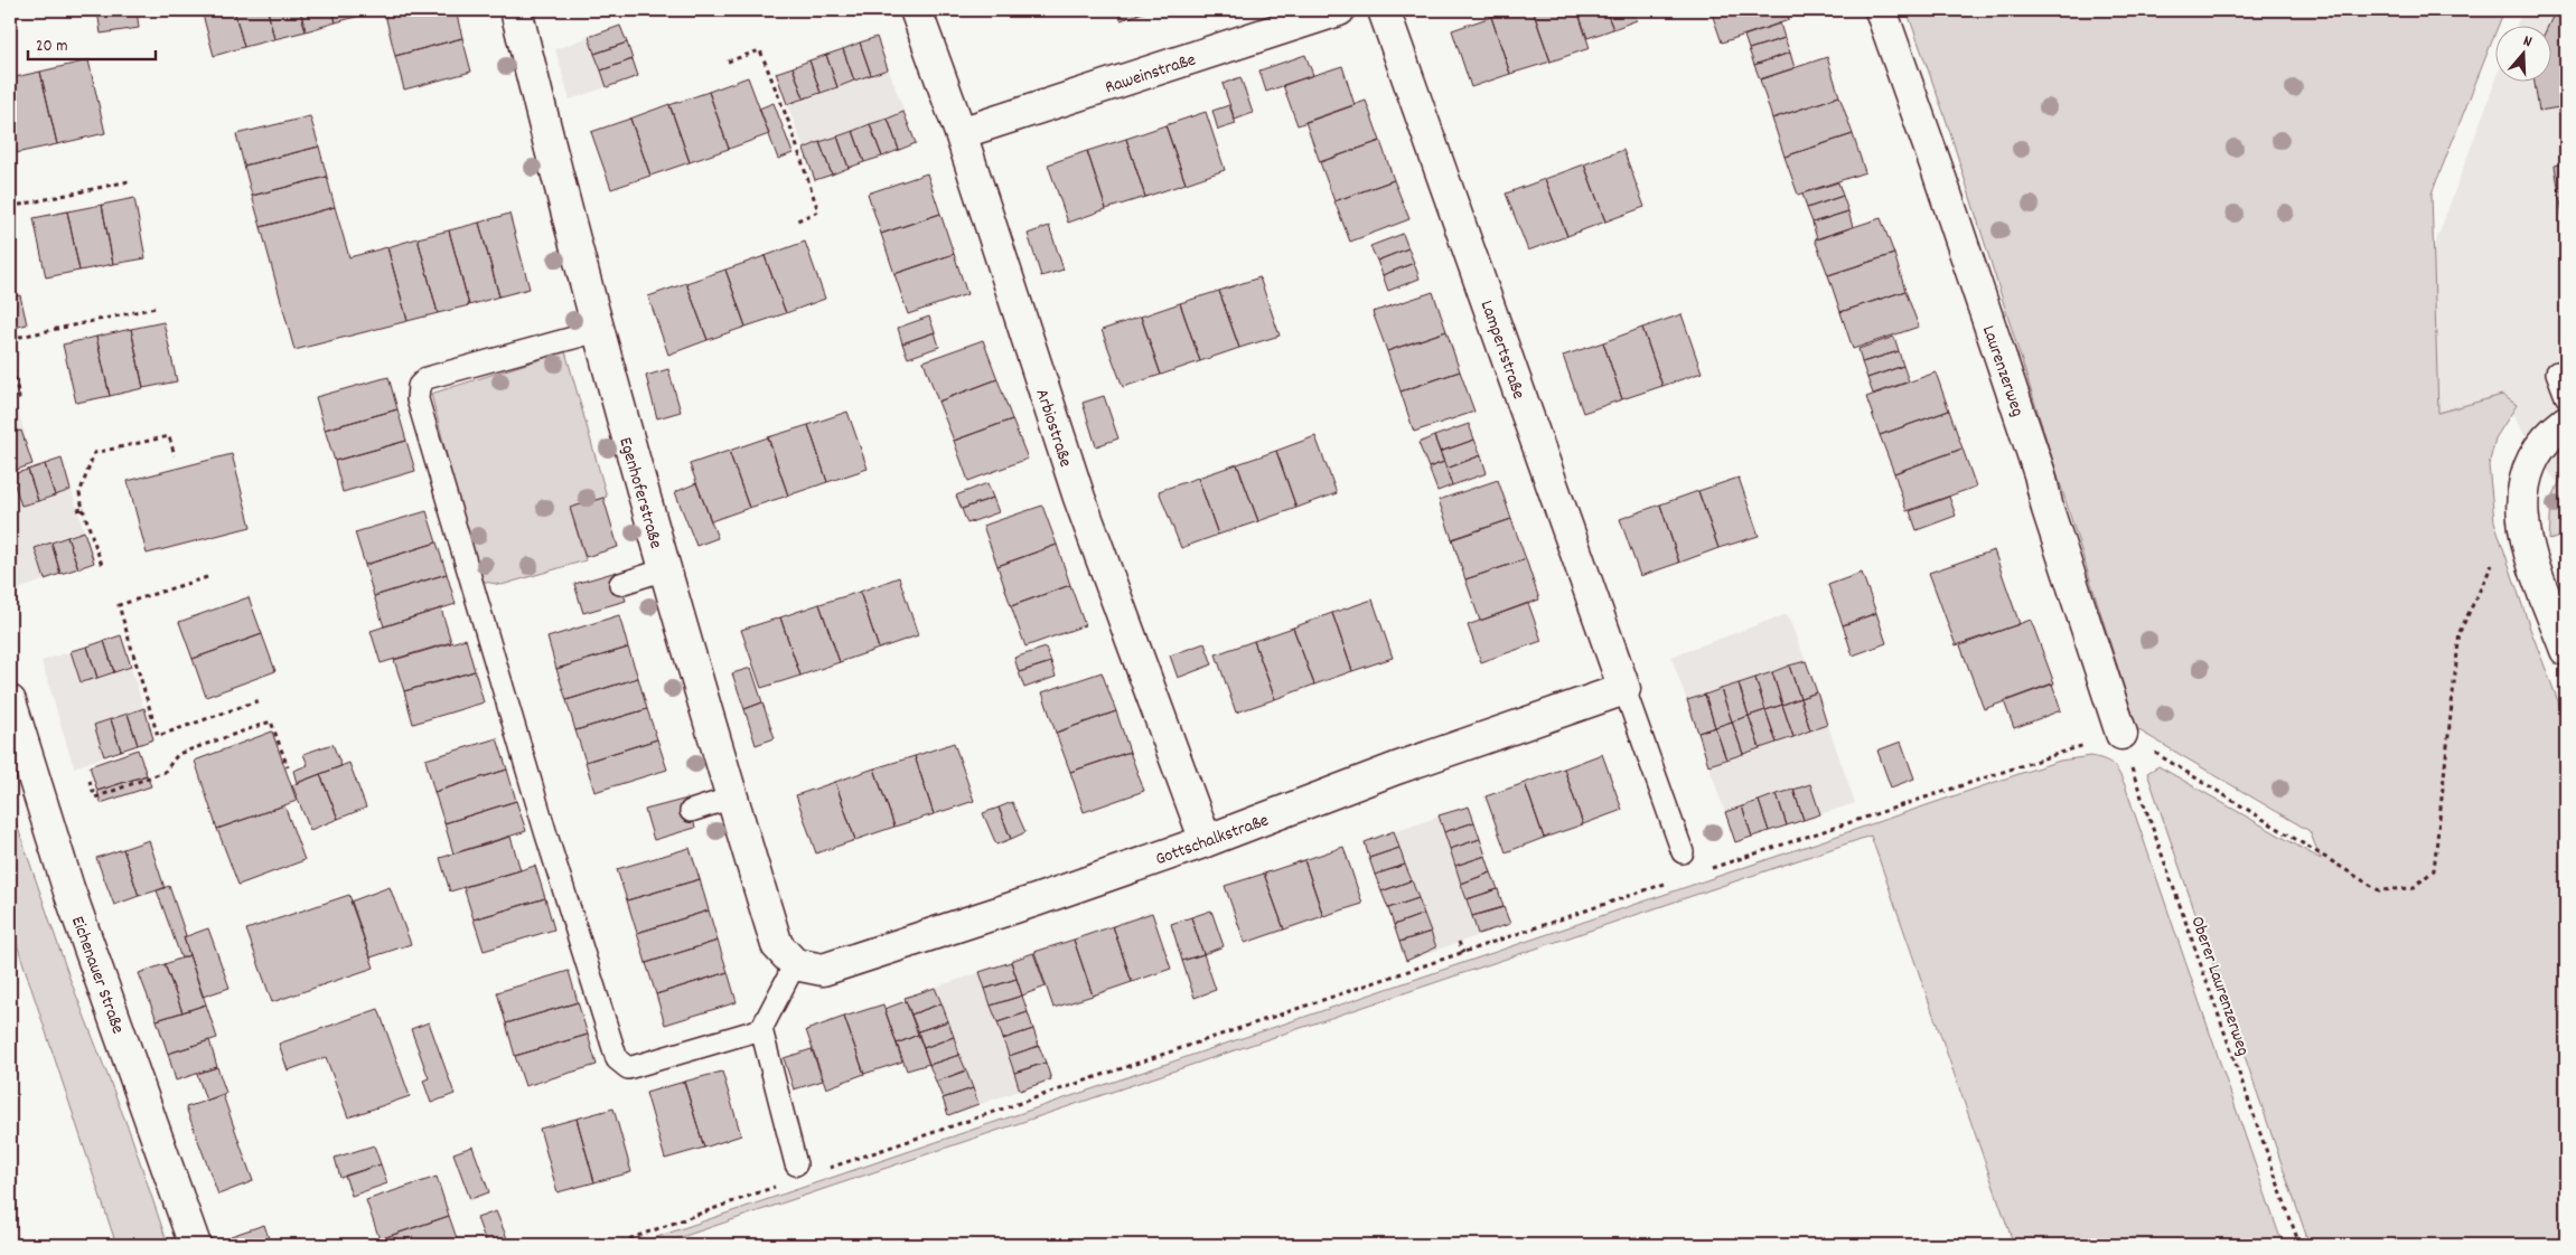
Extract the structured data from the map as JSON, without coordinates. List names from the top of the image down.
{
  "streets": {
    "street": [
      "Raweinstraße",
      "Lampertstraße",
      "Laurenzerweg",
      "Arbiostraße",
      "Egenhoferstraße",
      "Gottschalkstraße",
      "Eichenauer Straße"
    ],
    "path": ["Oberer Laurenzerweg"]
  },
  "crossings": [
    ["Raweinstraße", "Arbiostraße"],
    ["Lampertstraße", "Gottschalkstraße"],
    ["Laurenzerweg", "Oberer Laurenzerweg"],
    ["Arbiostraße", "Gottschalkstraße"],
    ["Egenhoferstraße", "Gottschalkstraße"]
  ],
  "scale_bar": "20 m",
  "north": "top"
}
